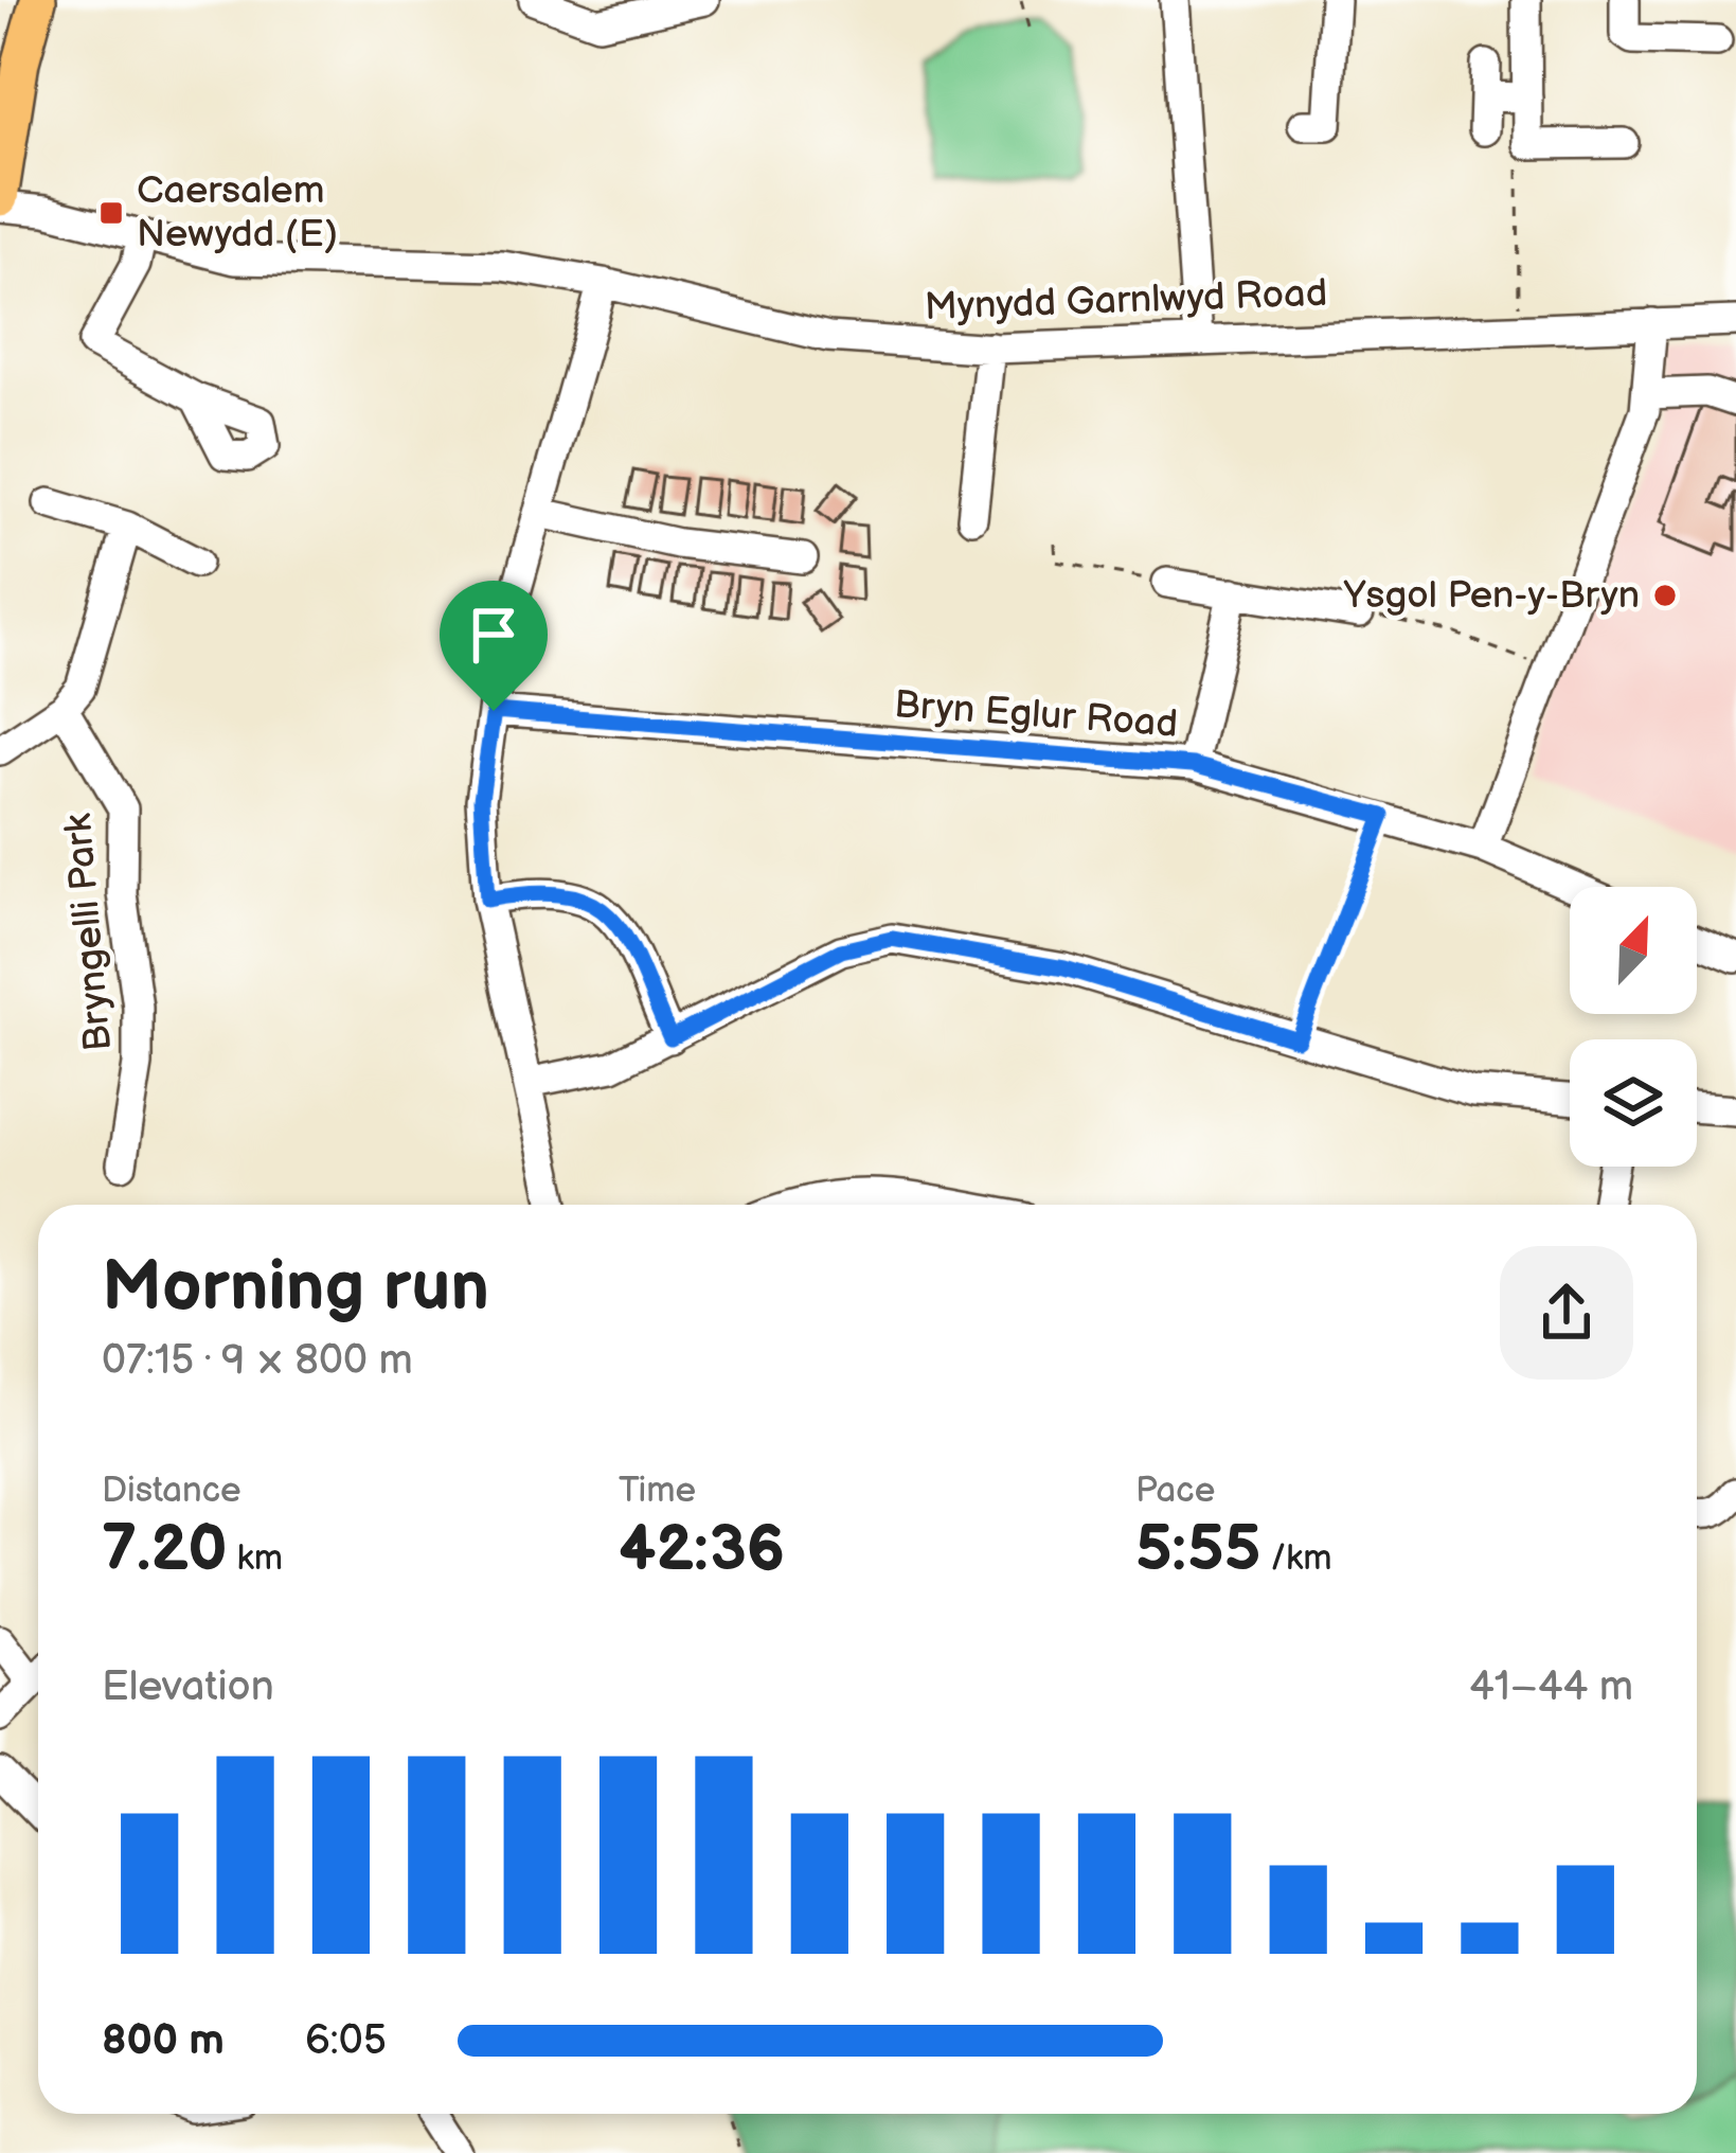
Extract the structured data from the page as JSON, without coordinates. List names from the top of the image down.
{
  "streets": {
    "street": ["Mynydd Garnlwyd Road", "Bryn Eglur Road", "Bryngelli Park"]
  },
  "places": {
    "transit": ["Caersalem Newydd (E)"],
    "other": ["Ysgol Pen-y-Bryn"]
  },
  "north": "top right",
  "page": {
    "heading": ["Morning run", "07:15 · 9 × 800 m"],
    "stats": [
      ["Distance", "7.20 km"],
      ["Time", "42:36"],
      ["Pace", "5:55 /km"]
    ],
    "chart": ["Elevation", "41–44 m"],
    "list": [
      {
        "name": "800 m",
        "note": "6:05"
      }
    ]
  }
}
